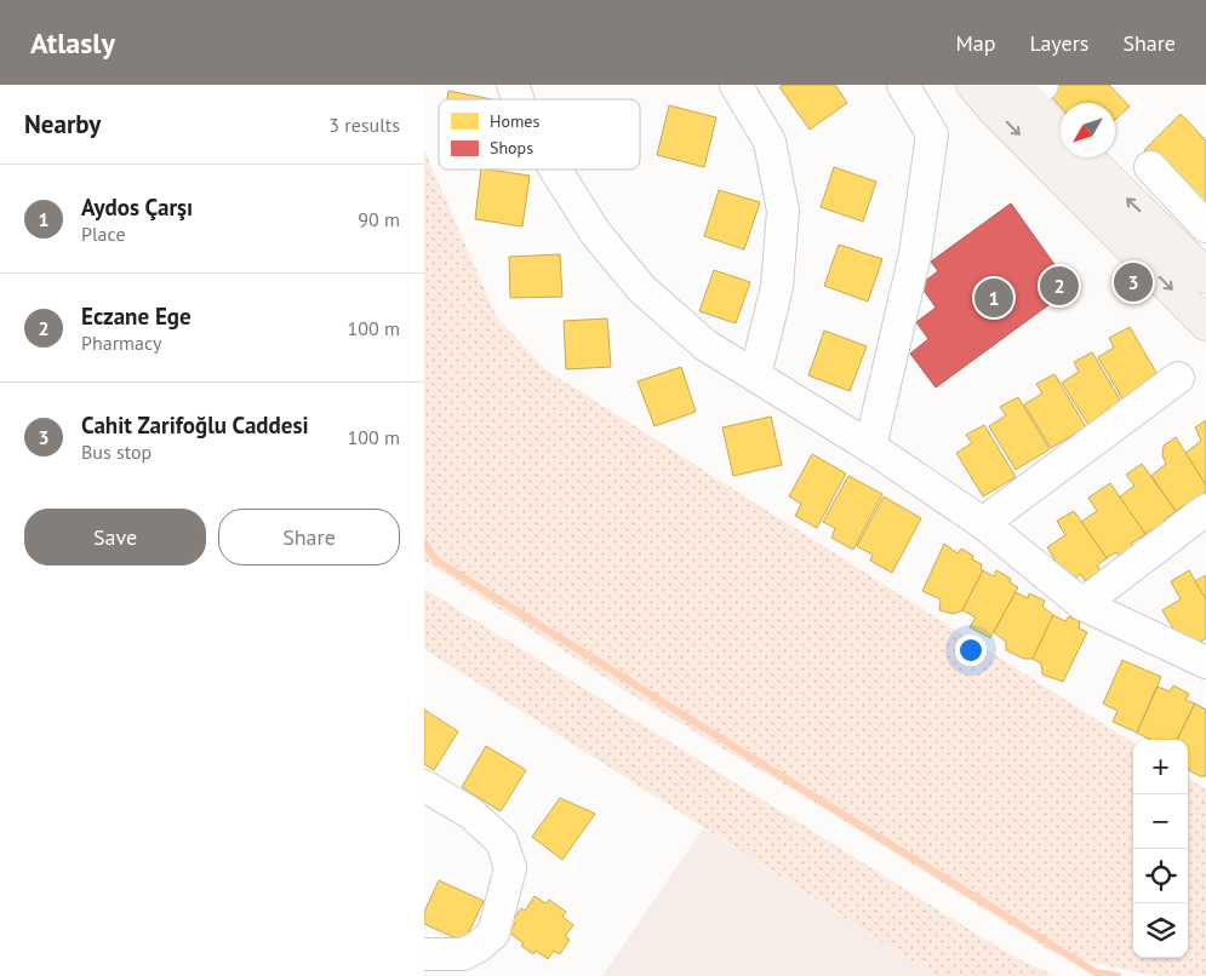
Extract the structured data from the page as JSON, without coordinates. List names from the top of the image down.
{
  "legend": ["Homes", "Shops"],
  "north": "bottom left",
  "page": {
    "header": "Atlasly",
    "nav": ["Map", "Layers", "Share"],
    "heading": ["Nearby", "3 results"],
    "list": [
      {
        "mark": "1",
        "name": "Aydos Çarşı",
        "note": "Place",
        "value": "90 m"
      },
      {
        "mark": "2",
        "name": "Eczane Ege",
        "note": "Pharmacy",
        "value": "100 m"
      },
      {
        "mark": "3",
        "name": "Cahit Zarifoğlu Caddesi",
        "note": "Bus stop",
        "value": "100 m"
      }
    ],
    "pins": ["3", "2", "1"],
    "buttons": ["Save", "Share"],
    "map_buttons": ["+", "−"]
  }
}
